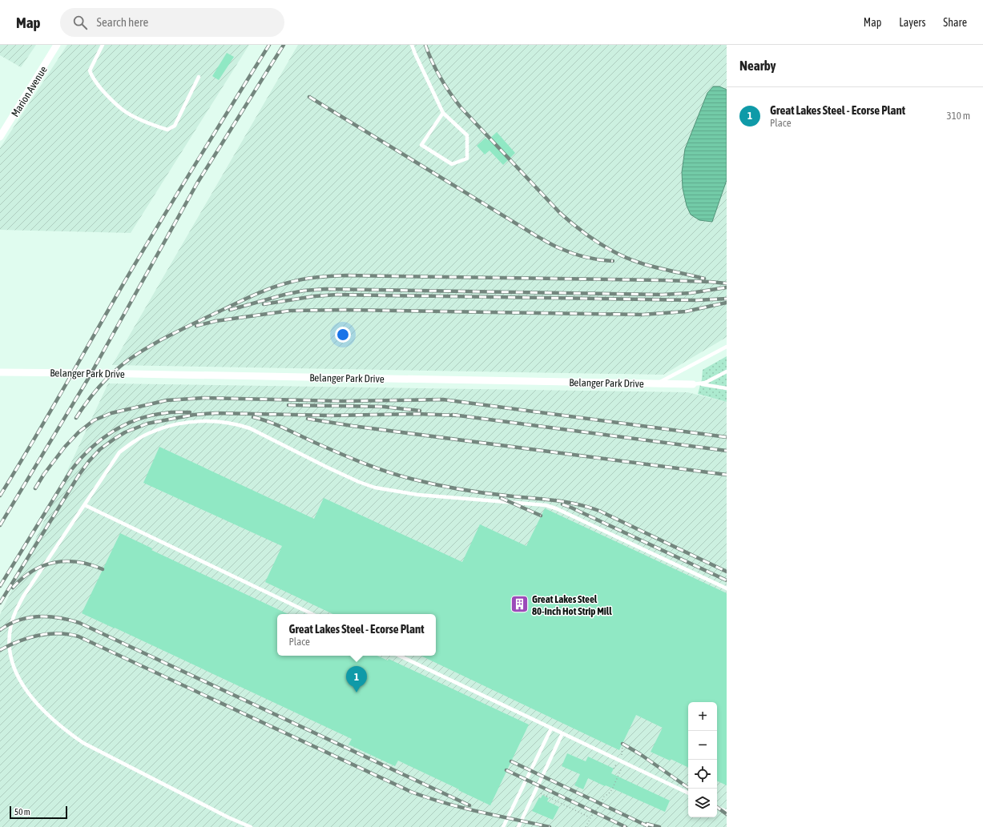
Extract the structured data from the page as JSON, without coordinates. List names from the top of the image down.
{
  "streets": {
    "street": ["Marion Avenue", "Belanger Park Drive"]
  },
  "places": {
    "building": ["Great Lakes Steel 80-Inch Hot Strip Mill"]
  },
  "scale_bar": "50 m",
  "page": {
    "header": "Map",
    "search": "Search here",
    "nav": ["Map", "Layers", "Share"],
    "heading": "Nearby",
    "list": [
      {
        "mark": "1",
        "name": "Great Lakes Steel - Ecorse Plant",
        "note": "Place",
        "value": "310 m"
      }
    ],
    "popup": ["Great Lakes Steel - Ecorse Plant", "Place"],
    "pins": "1",
    "map_buttons": ["+", "−"],
    "scale": "50 m"
  }
}
